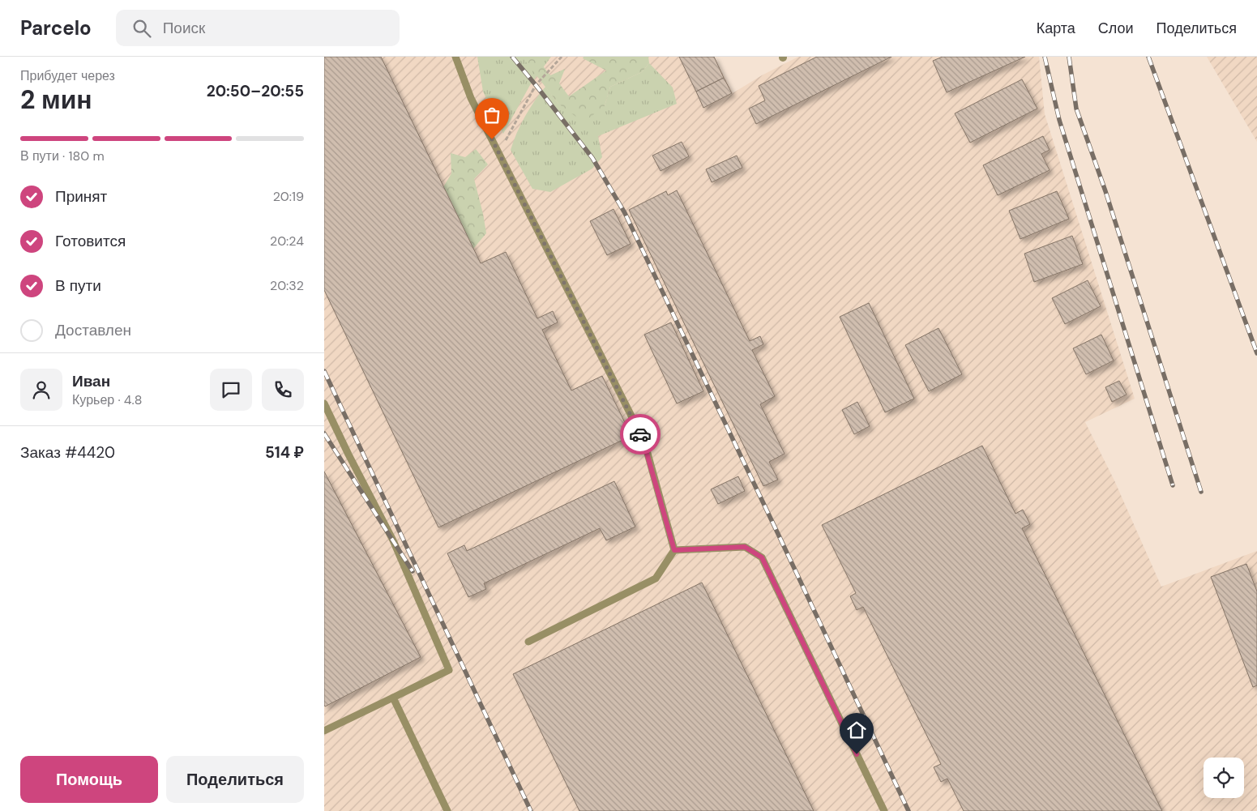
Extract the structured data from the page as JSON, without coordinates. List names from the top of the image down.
{
  "page": {
    "header": "Parcelo",
    "search": "Поиск",
    "nav": ["Карта", "Слои", "Поделиться"],
    "heading": ["2 мин", "Прибудет через", "20:50–20:55"],
    "panel": [
      "Иван",
      "Курьер · 4.8",
      "Заказ #4420",
      "514 ₽"
    ],
    "bar": "В пути · 180 m",
    "list": [
      ["Принят", "20:19"],
      ["Готовится", "20:24"],
      ["В пути", "20:32"],
      "Доставлен"
    ],
    "buttons": ["Помощь", "Поделиться"]
  }
}
